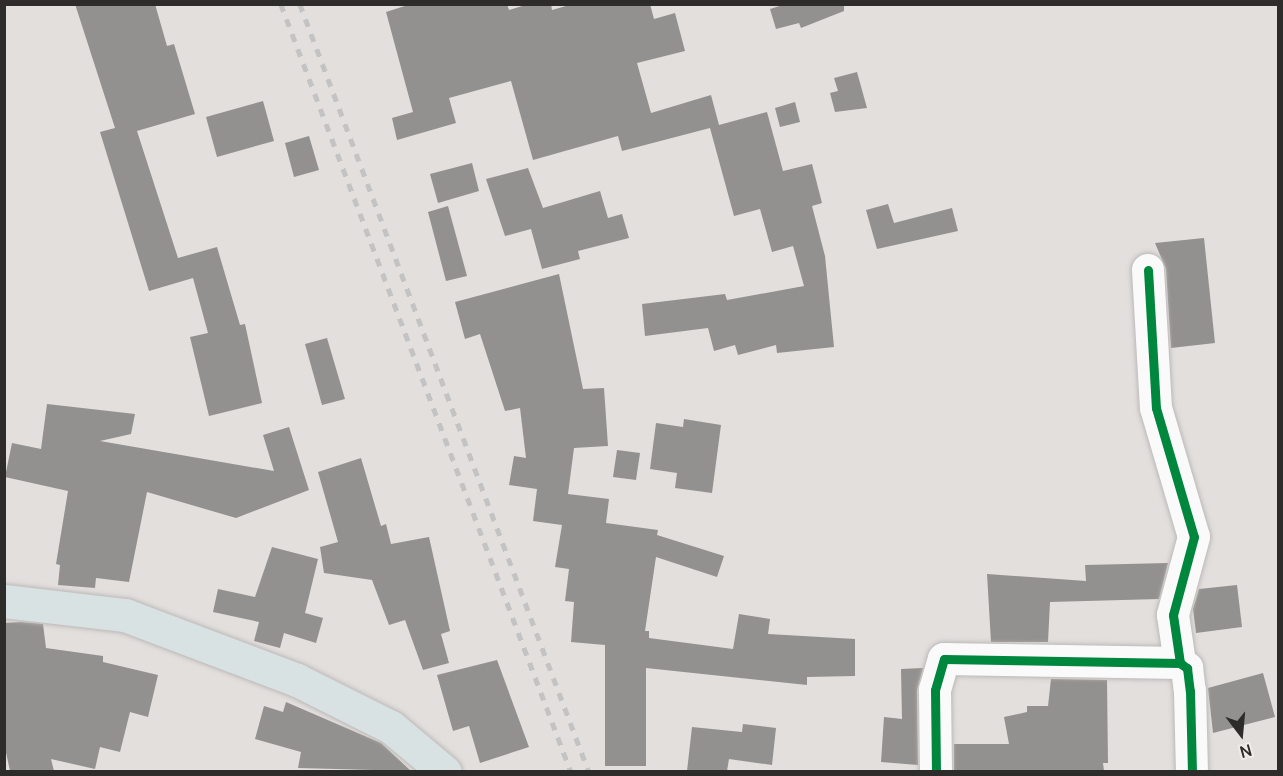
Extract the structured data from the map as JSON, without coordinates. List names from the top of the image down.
{
  "north": "bottom"
}
